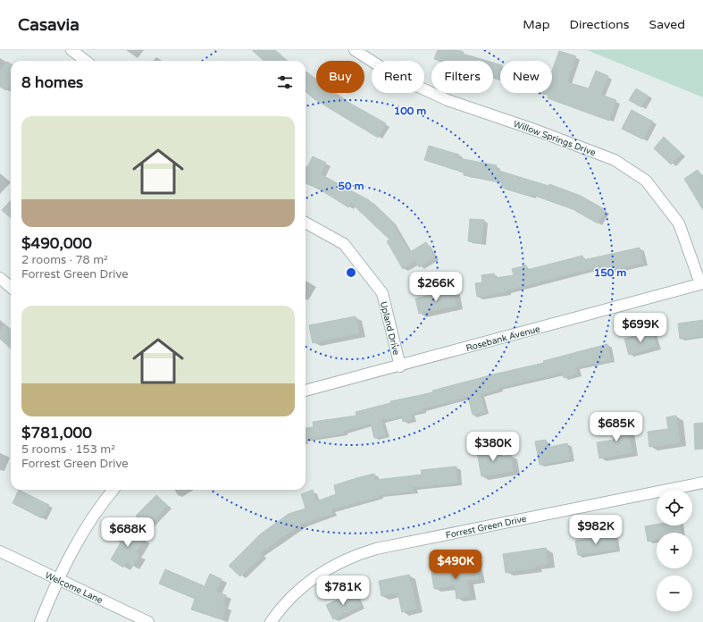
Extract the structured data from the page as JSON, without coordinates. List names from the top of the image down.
{
  "streets": {
    "street": [
      "Willow Springs Drive",
      "Upland Drive",
      "Rosebank Avenue",
      "Forrest Green Drive",
      "Welcome Lane"
    ]
  },
  "crossings": [
    ["Willow Springs Drive", "Rosebank Avenue"],
    ["Upland Drive", "Rosebank Avenue"]
  ],
  "page": {
    "header": "Casavia",
    "nav": ["Map", "Directions", "Saved"],
    "chip": [
      "Buy",
      "Rent",
      "Filters",
      "New"
    ],
    "heading": "8 homes",
    "list": [
      {
        "name": "$490,000",
        "note": "2 rooms · 78 m² · Forrest Green Drive"
      },
      {
        "name": "$781,000",
        "note": "5 rooms · 153 m² · Forrest Green Drive"
      }
    ],
    "price": [
      "$266K",
      "$699K",
      "$685K",
      "$380K",
      "$982K",
      "$688K",
      "$490K",
      "$781K"
    ],
    "map_buttons": ["+", "−"]
  },
  "rings": ["100 m", "50 m", "150 m"]
}
